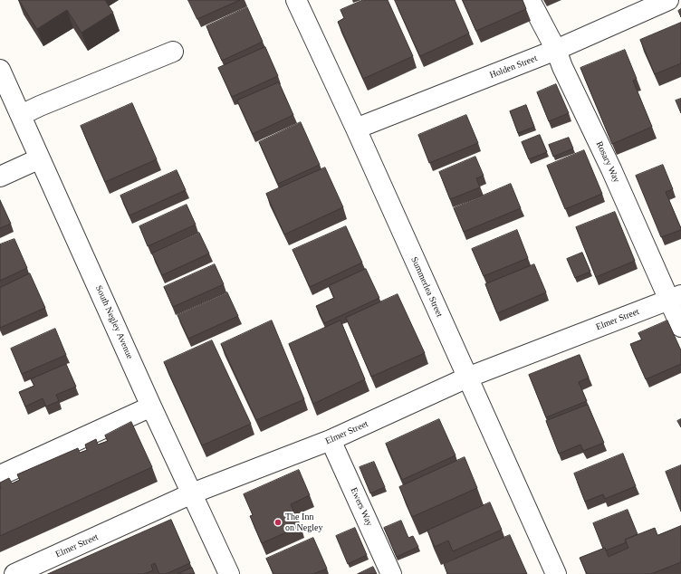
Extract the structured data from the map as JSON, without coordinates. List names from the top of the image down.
{
  "streets": {
    "street": [
      "Holden Street",
      "Rosary Way",
      "Summerlea Street",
      "Elmer Street",
      "South Negley Avenue",
      "Ewers Way"
    ]
  },
  "crossings": [
    ["Holden Street", "Rosary Way"],
    ["Holden Street", "Summerlea Street"],
    ["Rosary Way", "Elmer Street"],
    ["Summerlea Street", "Elmer Street"],
    ["Elmer Street", "South Negley Avenue"],
    ["Elmer Street", "Ewers Way"]
  ],
  "places": ["The Inn on Negley"]
}
